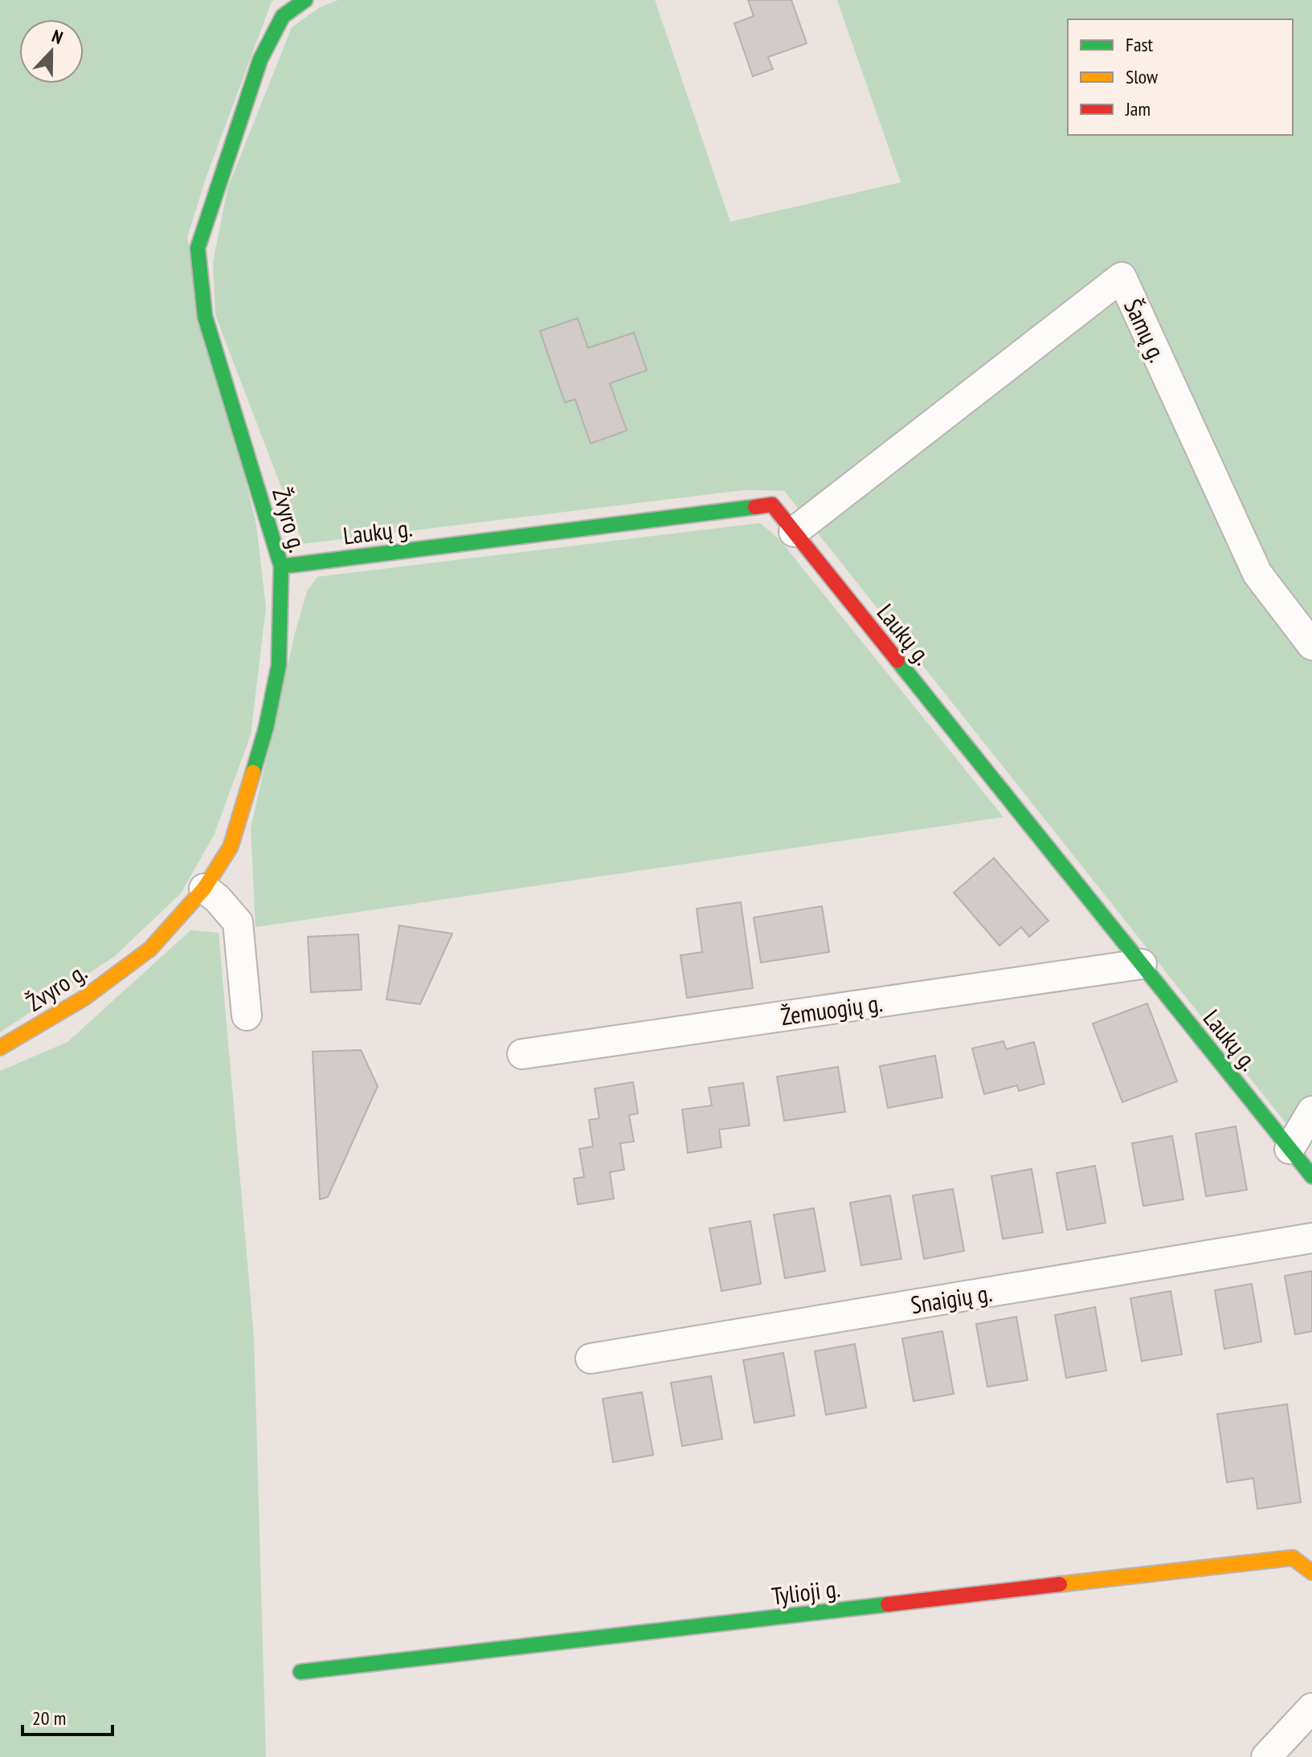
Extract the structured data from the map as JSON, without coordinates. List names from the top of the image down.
{
  "streets": {
    "street": [
      "Šamų g.",
      "Žvyro g.",
      "Laukų g.",
      "Žemuogių g.",
      "Snaigių g.",
      "Tylioji g."
    ]
  },
  "crossings": [
    ["Šamų g.", "Laukų g."],
    ["Žvyro g.", "Laukų g."],
    ["Laukų g.", "Žemuogių g."]
  ],
  "legend": ["Fast", "Slow", "Jam"],
  "scale_bar": "20 m",
  "north": "top"
}
